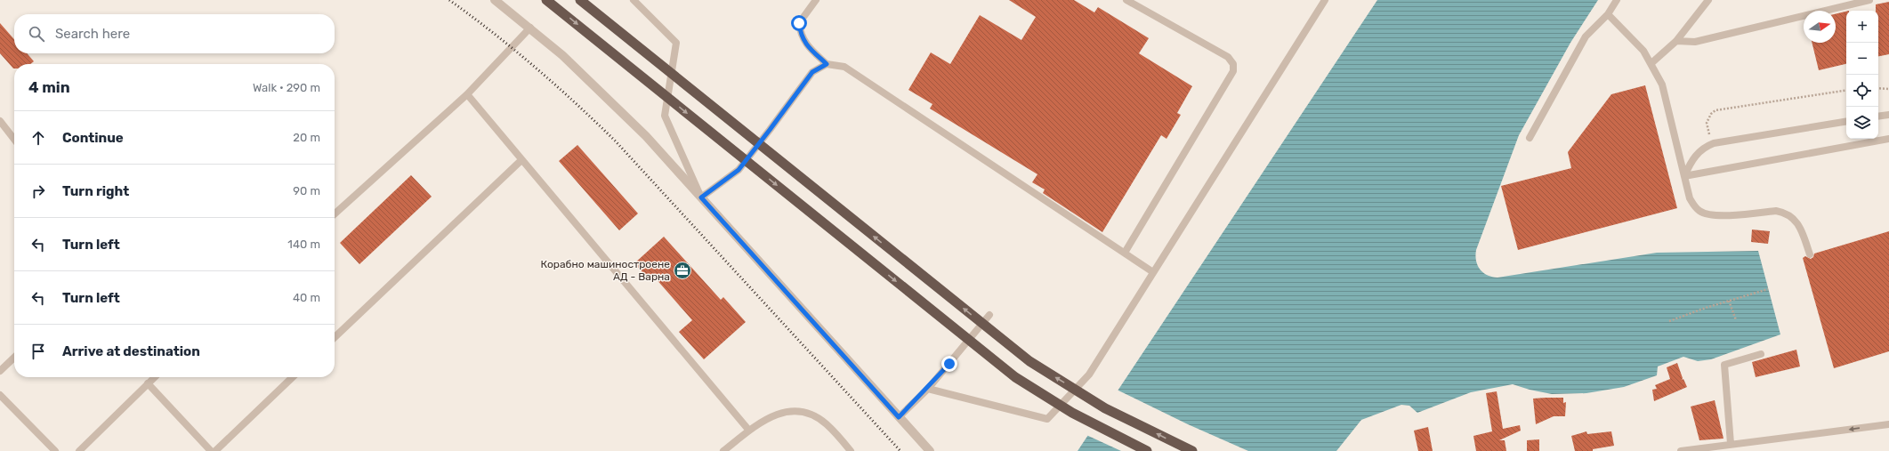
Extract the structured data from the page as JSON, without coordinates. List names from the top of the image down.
{
  "places": {
    "office": ["Корабно машиностроене АД - Варна"]
  },
  "north": "right",
  "page": {
    "map_buttons": ["+", "−"],
    "search": "Search here",
    "heading": ["4 min", "Walk · 290 m"],
    "list": [
      ["Continue", "20 m"],
      ["Turn right", "90 m"],
      ["Turn left", "140 m"],
      ["Turn left", "40 m"],
      "Arrive at destination"
    ]
  }
}
